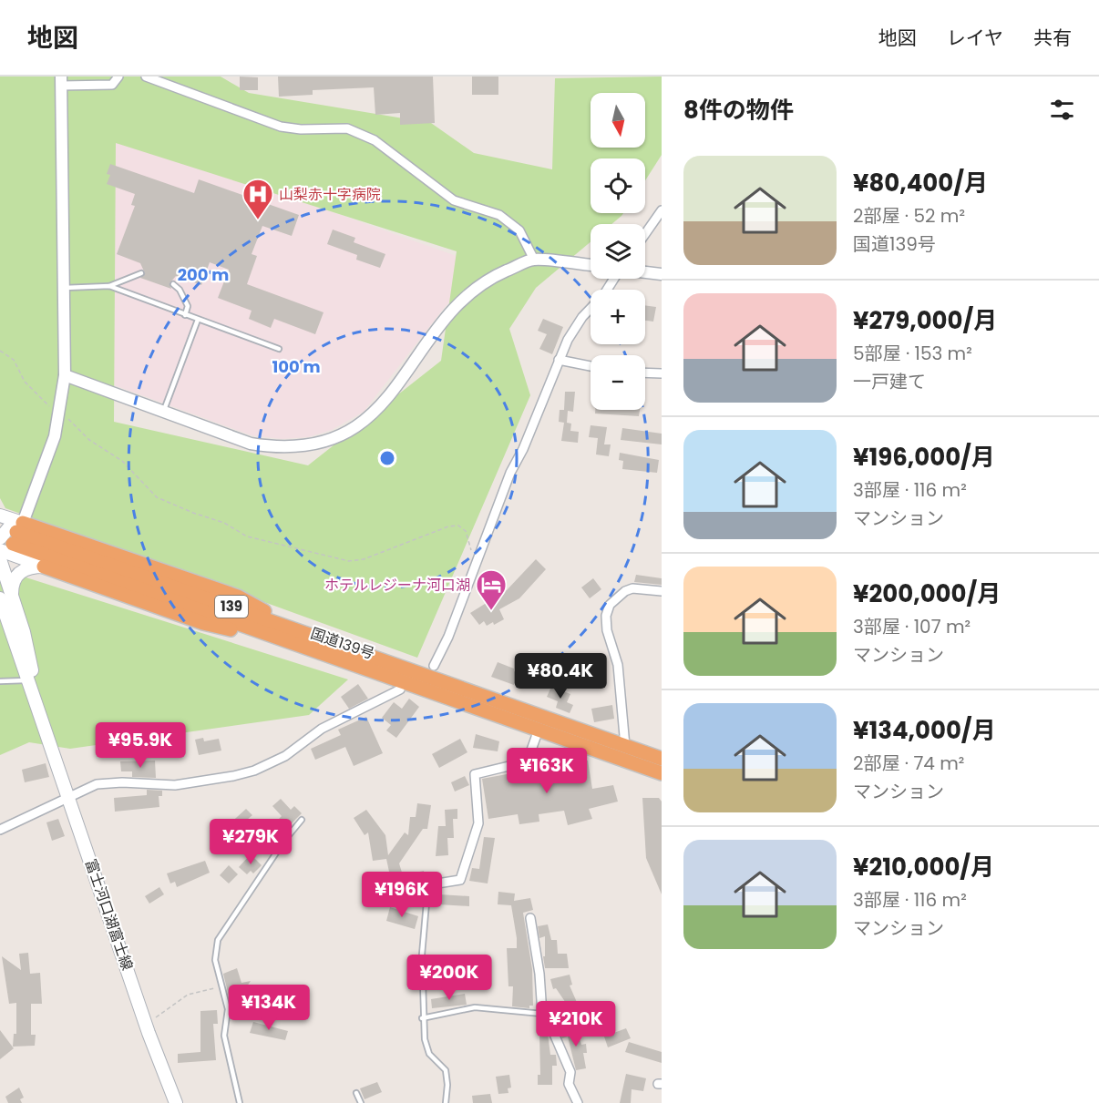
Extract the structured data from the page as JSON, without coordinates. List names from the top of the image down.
{
  "streets": {
    "highway": ["139", "国道139号"],
    "main road": ["富士河口湖富士線"]
  },
  "places": {
    "hospital": ["山梨赤十字病院"],
    "hotel": ["ホテルレジーナ河口湖"]
  },
  "north": "bottom",
  "page": {
    "header": "地図",
    "nav": ["地図", "レイヤ", "共有"],
    "heading": "8件の物件",
    "map_buttons": ["+", "−"],
    "list": [
      {
        "name": "¥80,400/月",
        "note": "2部屋 · 52 m² · 国道139号"
      },
      {
        "name": "¥279,000/月",
        "note": "5部屋 · 153 m² · 一戸建て"
      },
      {
        "name": "¥196,000/月",
        "note": "3部屋 · 116 m² · マンション"
      },
      {
        "name": "¥200,000/月",
        "note": "3部屋 · 107 m² · マンション"
      },
      {
        "name": "¥134,000/月",
        "note": "2部屋 · 74 m² · マンション"
      },
      {
        "name": "¥210,000/月",
        "note": "3部屋 · 116 m² · マンション"
      }
    ],
    "price": [
      "¥80.4K",
      "¥95.9K",
      "¥163K",
      "¥279K",
      "¥196K",
      "¥200K",
      "¥134K",
      "¥210K"
    ]
  },
  "rings": ["200 m", "100 m"]
}
